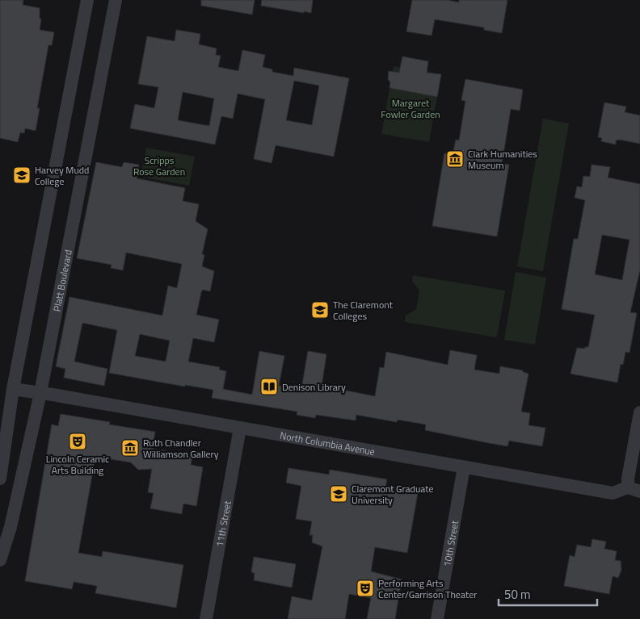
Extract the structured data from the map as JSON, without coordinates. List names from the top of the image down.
{
  "streets": {
    "street": [
      "Platt Boulevard",
      "North Columbia Avenue",
      "11th Street",
      "10th Street"
    ]
  },
  "crossings": [
    ["Platt Boulevard", "North Columbia Avenue"],
    ["North Columbia Avenue", "11th Street"],
    ["North Columbia Avenue", "10th Street"]
  ],
  "parks": ["Margaret Fowler Garden", "Scripps Rose Garden"],
  "places": {
    "museum": ["Clark Humanities Museum", "Ruth Chandler Williamson Gallery"],
    "school or university": ["Harvey Mudd College", "The Claremont Colleges", "Claremont Graduate University"],
    "library": ["Denison Library"],
    "theatre": ["Lincoln Ceramic Arts Building", "Performing Arts Center/Garrison Theater"]
  },
  "scale_bar": "50 m"
}
